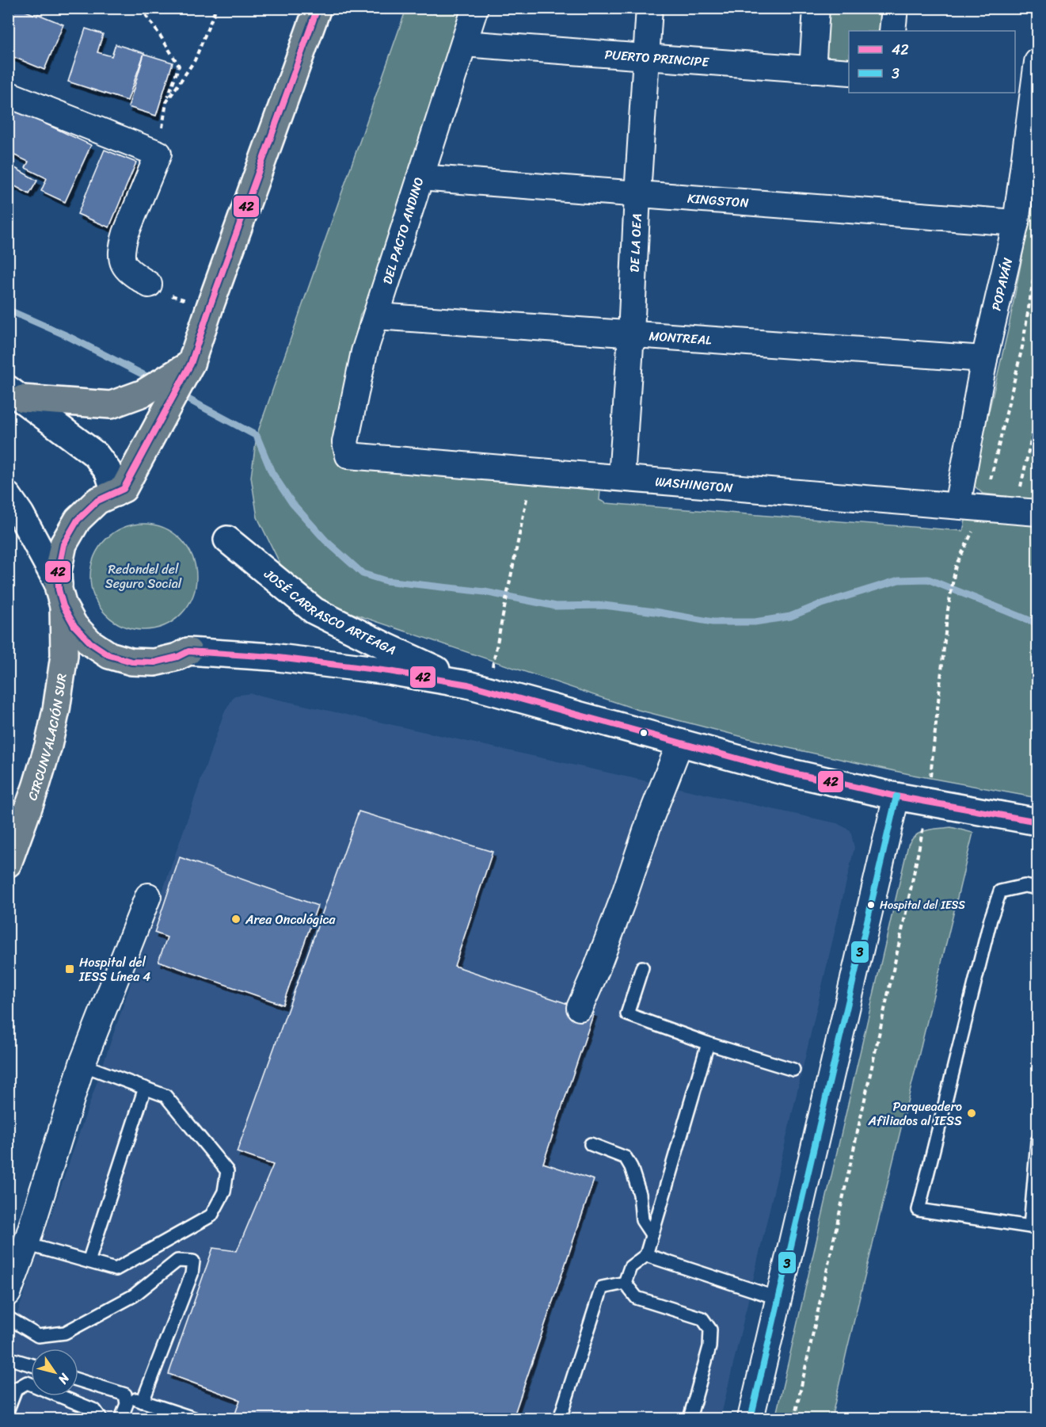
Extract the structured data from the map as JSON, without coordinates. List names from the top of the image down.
{
  "streets": {
    "highway": ["CIRCUNVALACIÓN SUR"],
    "main road": ["JOSÉ CARRASCO ARTEAGA"],
    "street": [
      "PUERTO PRINCIPE",
      "KINGSTON",
      "DEL PACTO ANDINO",
      "DE LA OEA",
      "POPAYÁN",
      "MONTREAL",
      "WASHINGTON"
    ]
  },
  "crossings": [
    ["PUERTO PRINCIPE", "DEL PACTO ANDINO"],
    ["PUERTO PRINCIPE", "DE LA OEA"],
    ["KINGSTON", "DEL PACTO ANDINO"],
    ["KINGSTON", "DE LA OEA"],
    ["KINGSTON", "POPAYÁN"],
    ["DEL PACTO ANDINO", "MONTREAL"],
    ["DEL PACTO ANDINO", "WASHINGTON"],
    ["DE LA OEA", "MONTREAL"],
    ["DE LA OEA", "WASHINGTON"],
    ["POPAYÁN", "MONTREAL"],
    ["POPAYÁN", "WASHINGTON"]
  ],
  "parks": ["Redondel del Seguro Social"],
  "places": {
    "other": ["Hospital del IESS", "Area Oncológica", "Parqueadero Afiliados al IESS"],
    "transit": ["Hospital del IESS Línea 4"]
  },
  "lines": ["transit line 42", "transit line 3"],
  "legend": ["42", "3"],
  "north": "bottom right"
}
